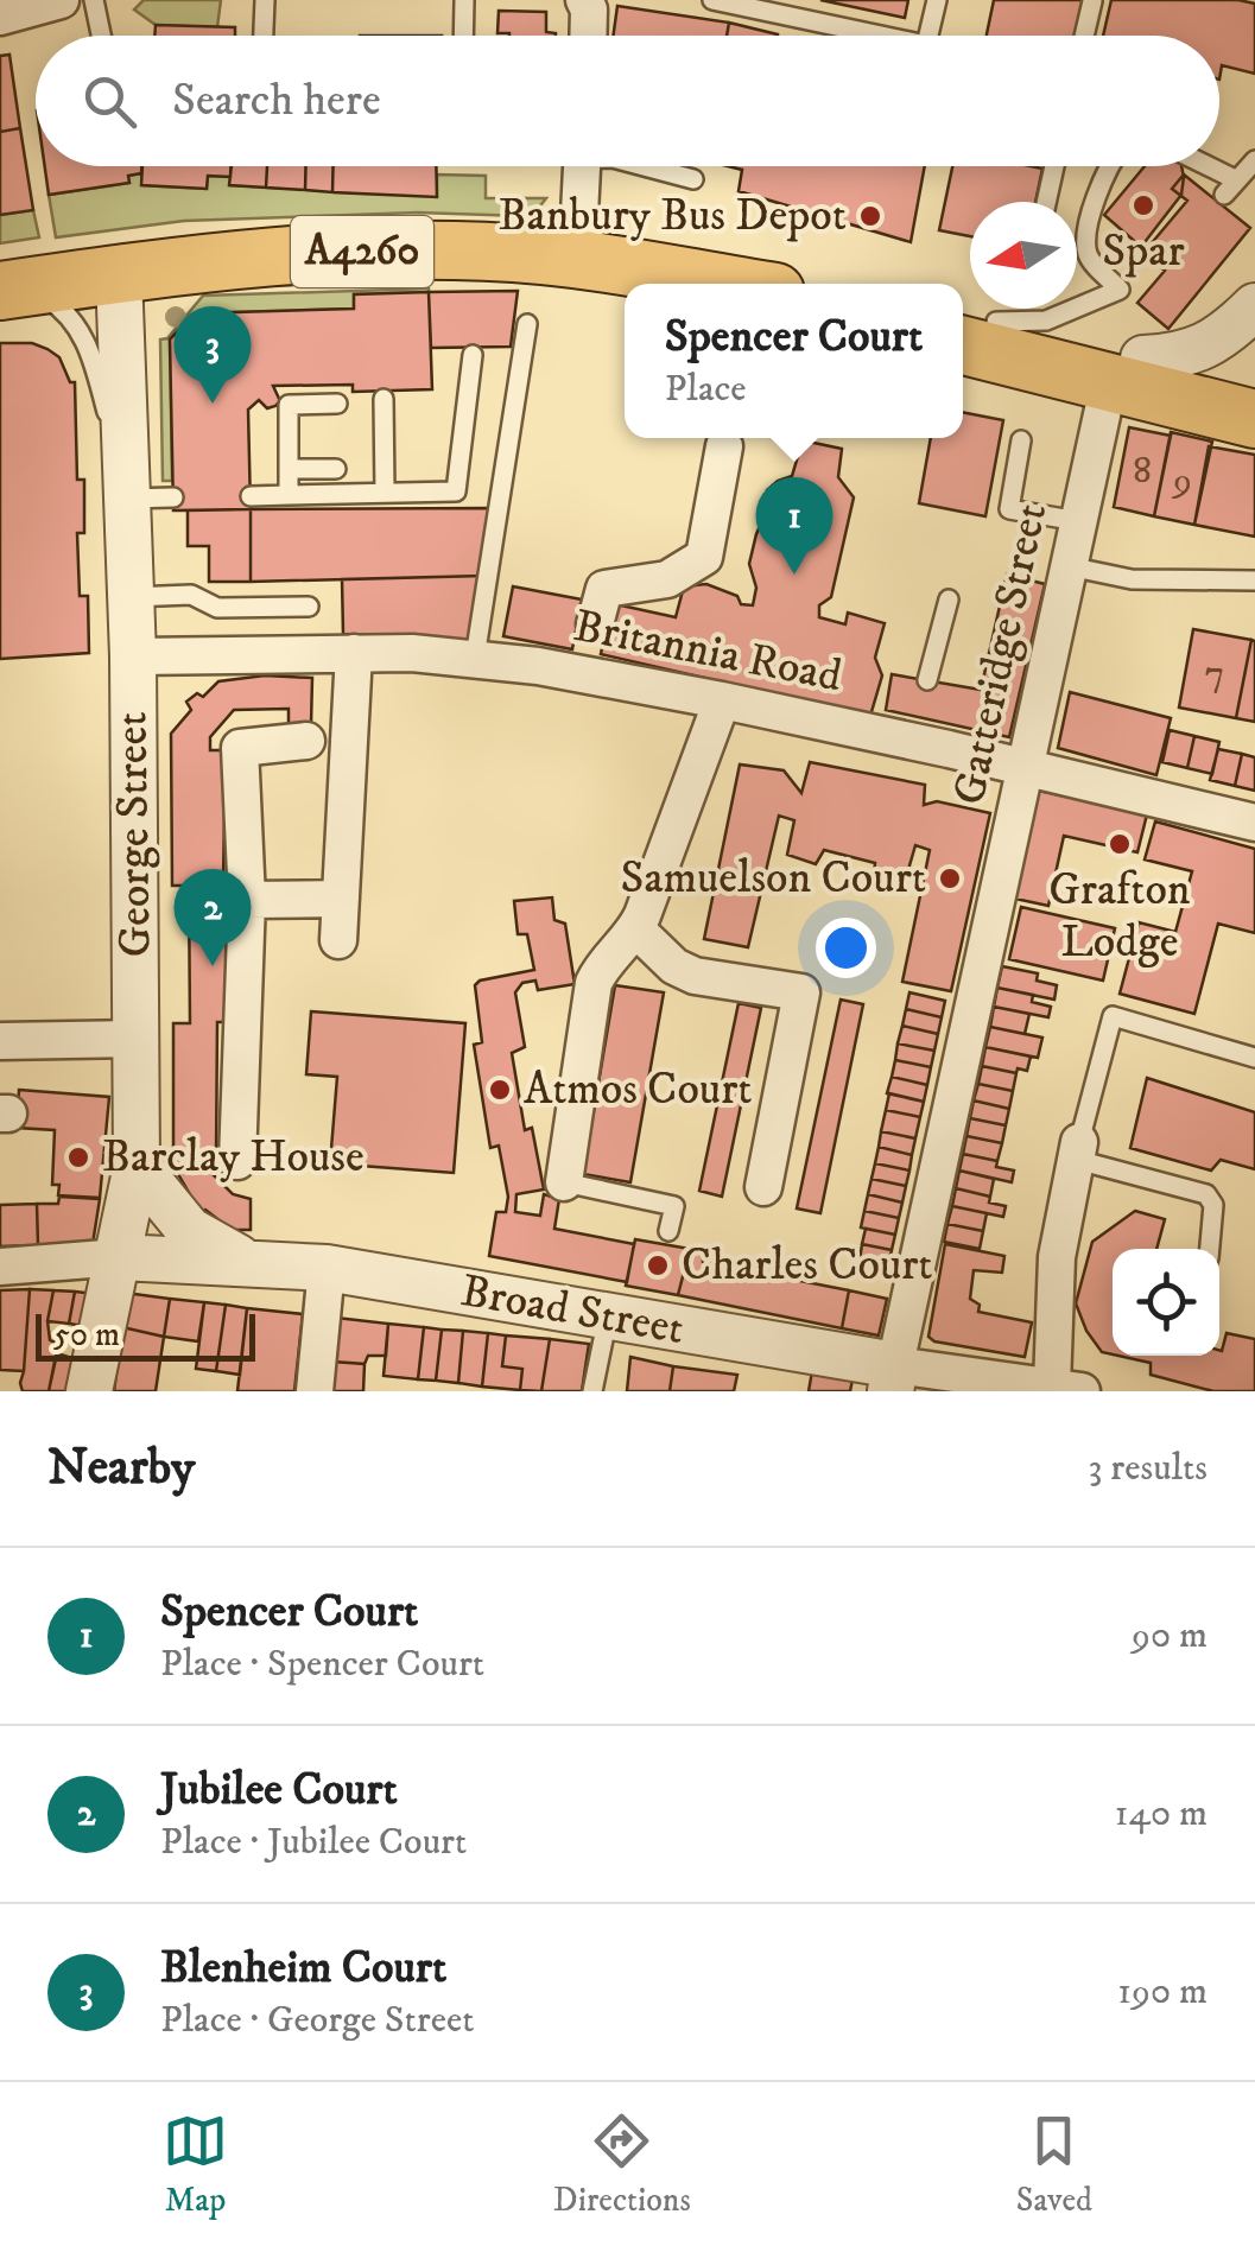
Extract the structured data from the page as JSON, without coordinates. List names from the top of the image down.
{
  "streets": {
    "main road": ["A4260"],
    "street": [
      "Britannia Road",
      "Gatteridge Street",
      "George Street",
      "Broad Street"
    ]
  },
  "crossings": [
    ["A4260", "George Street"],
    ["Britannia Road", "Gatteridge Street"],
    ["Britannia Road", "George Street"],
    ["Gatteridge Street", "Broad Street"],
    ["George Street", "Broad Street"]
  ],
  "places": [
    "Spar",
    "Banbury Bus Depot",
    "Grafton Lodge",
    "Samuelson Court",
    "Atmos Court",
    "Barclay House",
    "Charles Court"
  ],
  "house_numbers": ["8", "9", "7"],
  "scale_bar": "50 m",
  "north": "left",
  "page": {
    "search": "Search here",
    "popup": ["Spencer Court", "Place"],
    "pins": ["3", "1", "2"],
    "scale": "50 m",
    "heading": ["Nearby", "3 results"],
    "list": [
      {
        "mark": "1",
        "name": "Spencer Court",
        "note": "Place · Spencer Court",
        "value": "90 m"
      },
      {
        "mark": "2",
        "name": "Jubilee Court",
        "note": "Place · Jubilee Court",
        "value": "140 m"
      },
      {
        "mark": "3",
        "name": "Blenheim Court",
        "note": "Place · George Street",
        "value": "190 m"
      }
    ],
    "nav": ["Map", "Directions", "Saved"]
  }
}
